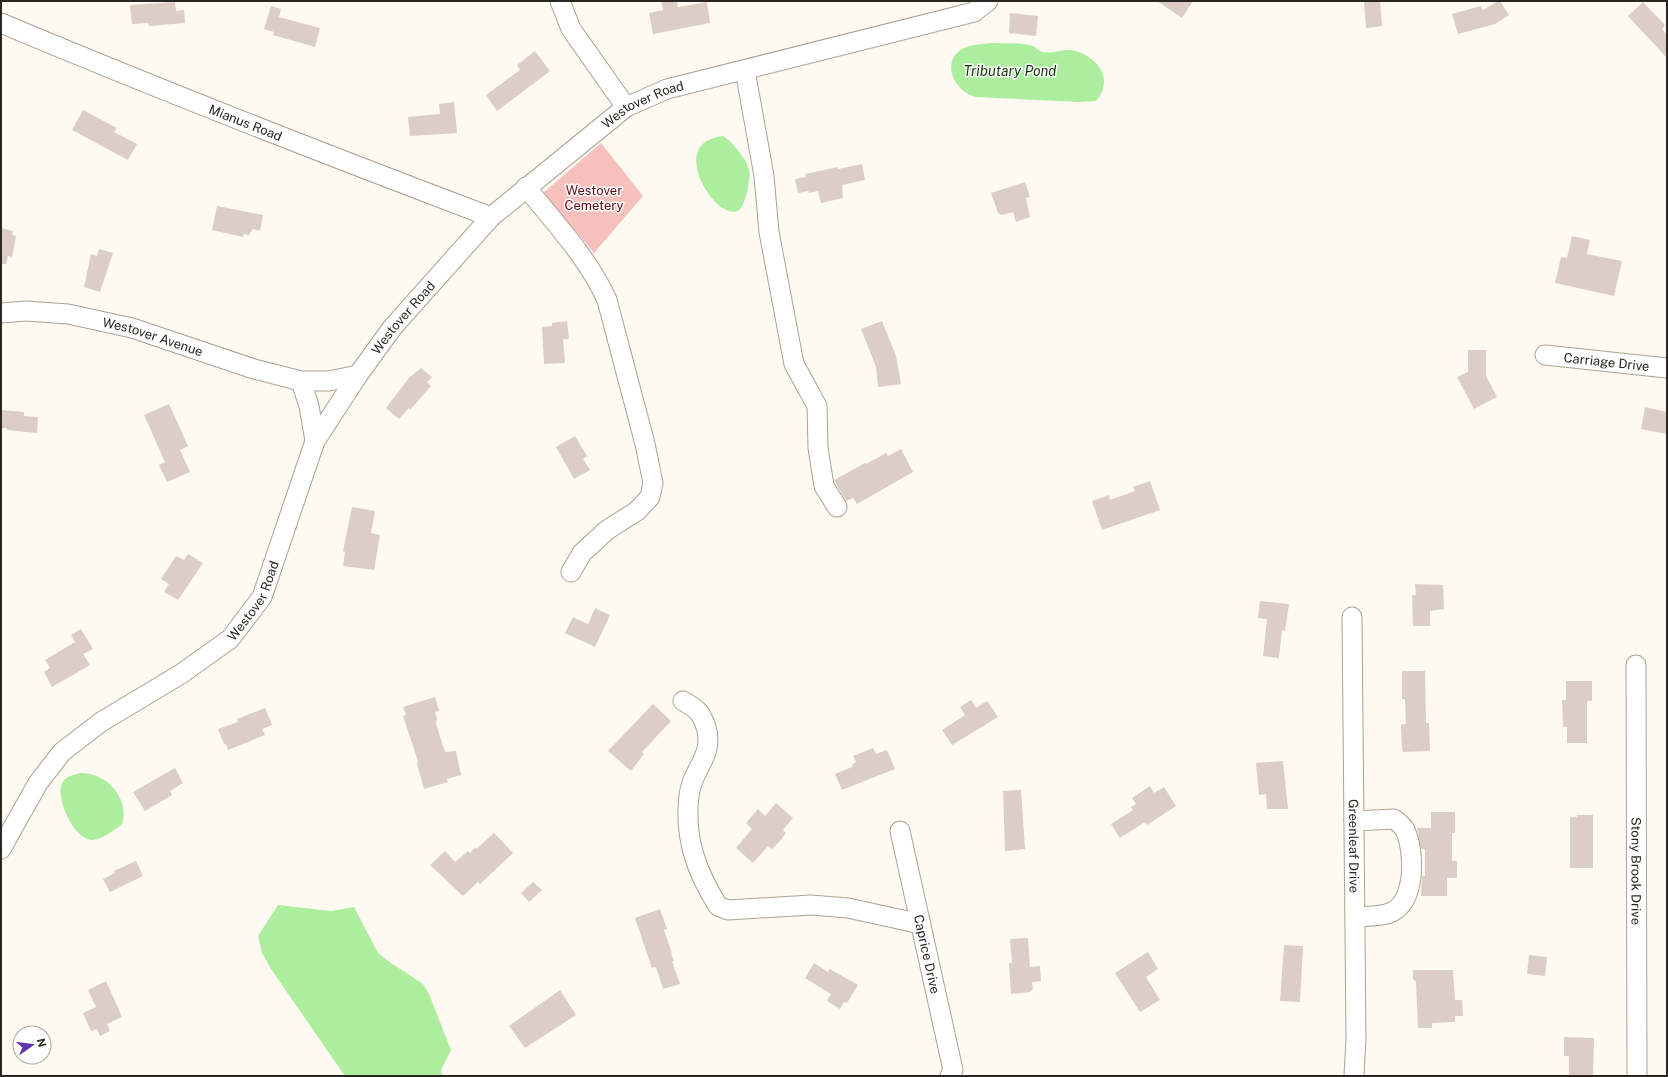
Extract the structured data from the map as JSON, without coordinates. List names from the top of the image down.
{
  "streets": {
    "street": [
      "Westover Road",
      "Mianus Road",
      "Westover Avenue",
      "Carriage Drive",
      "Greenleaf Drive",
      "Stony Brook Drive",
      "Caprice Drive"
    ]
  },
  "crossings": [
    ["Westover Road", "Mianus Road"],
    ["Westover Road", "Westover Avenue"]
  ],
  "water": ["Tributary Pond"],
  "parks": ["Westover Cemetery"],
  "north": "right"
}
